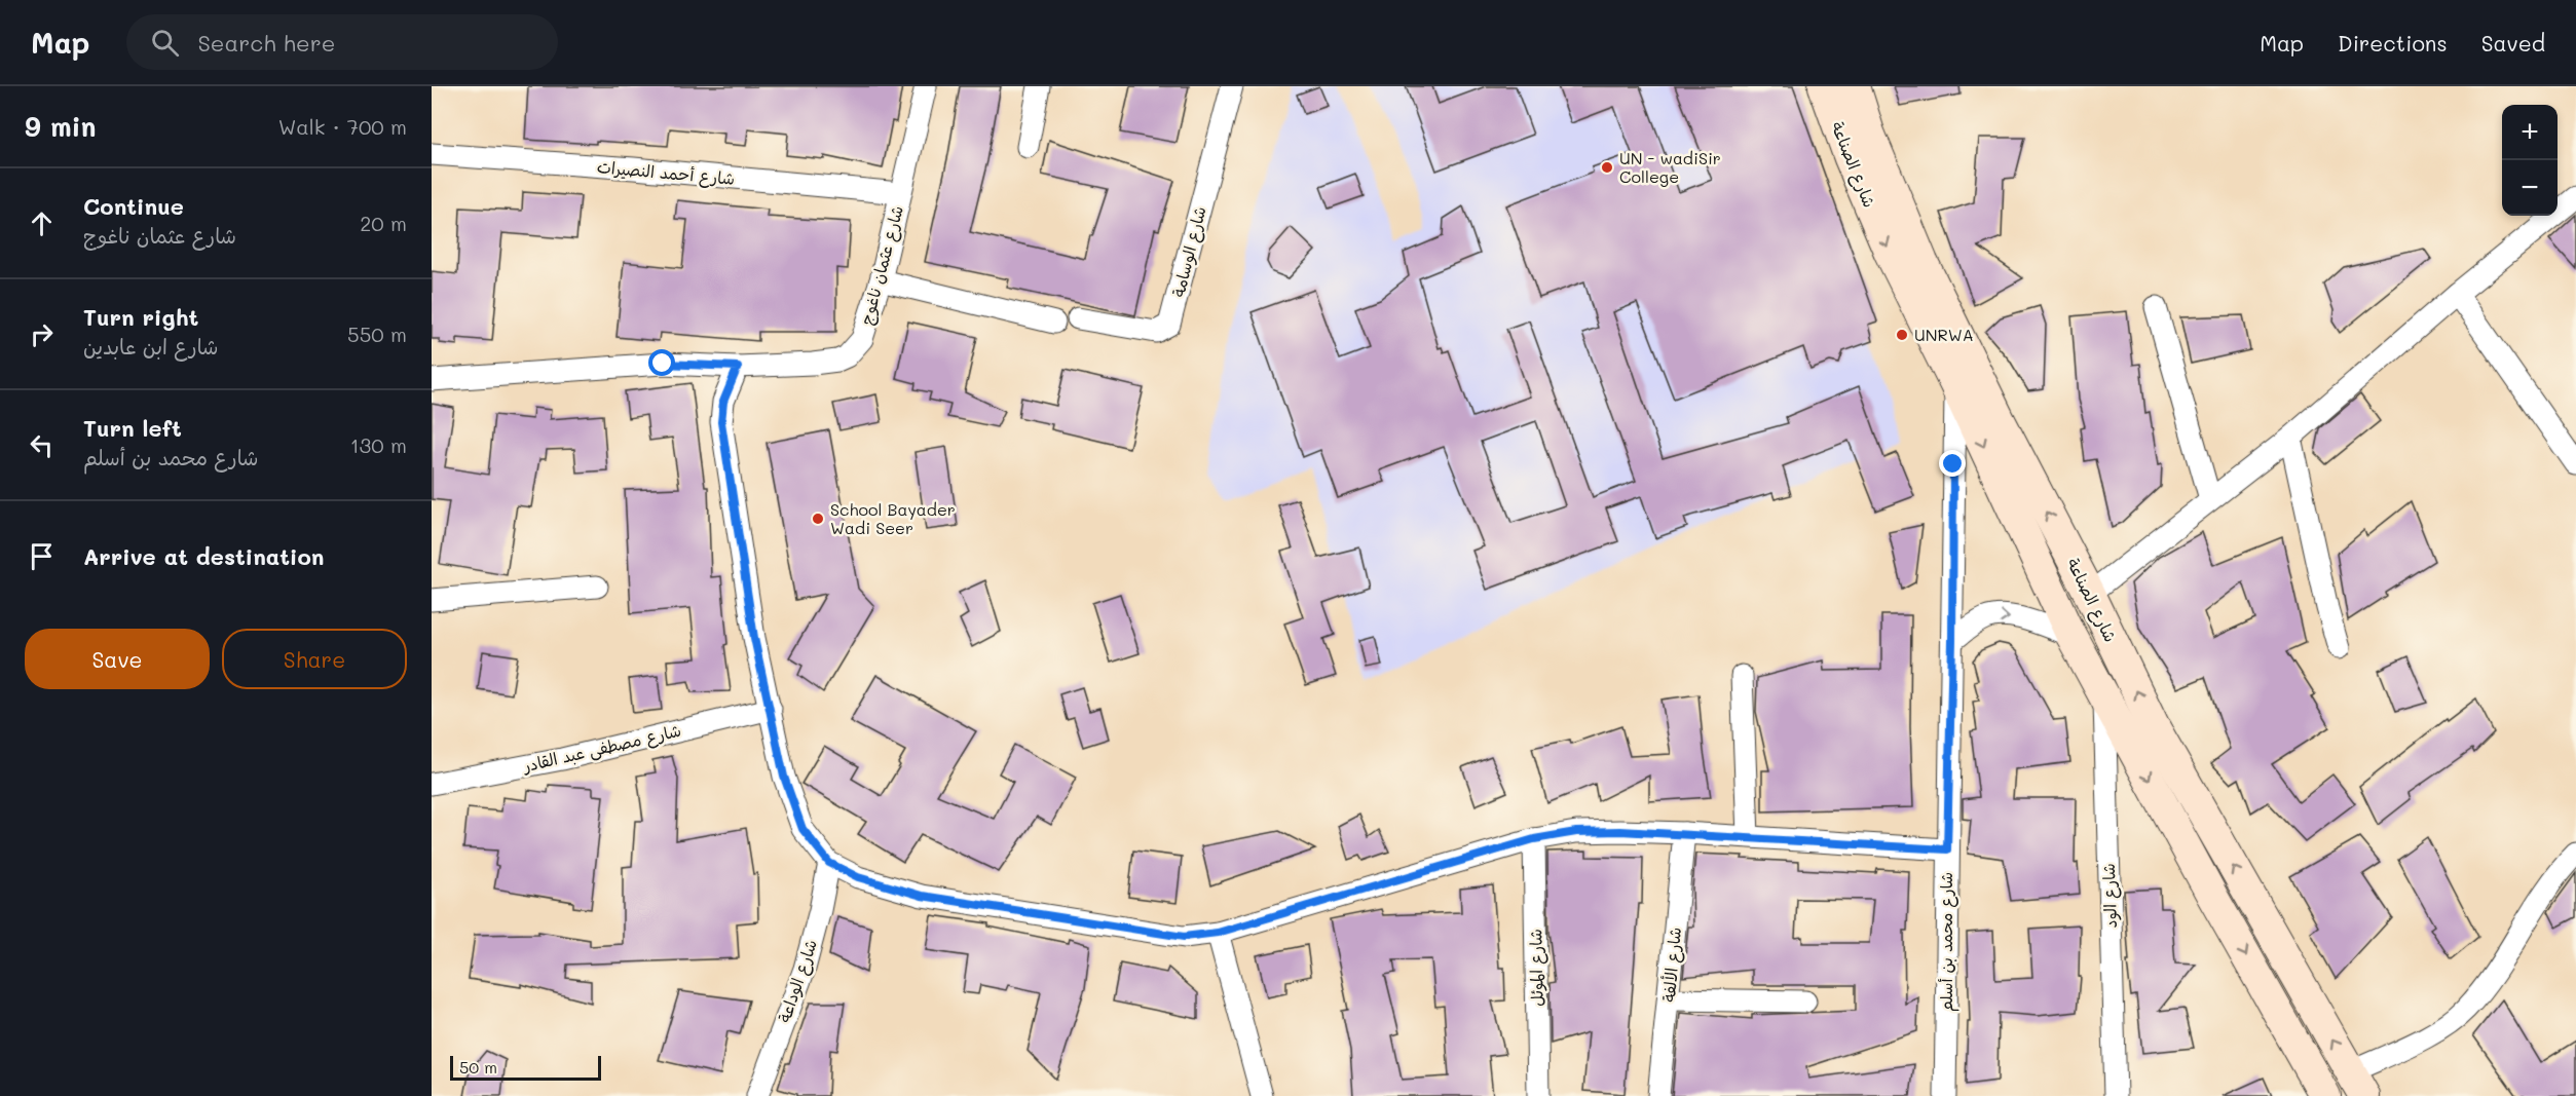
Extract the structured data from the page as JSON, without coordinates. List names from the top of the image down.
{
  "streets": {
    "main road": ["شارع الصناعة"],
    "street": [
      "شارع أحمد النصيرات",
      "شارع الوسامة",
      "شارع عثمان ناغوج",
      "شارع مصطفى عبد القادر",
      "شارع الود",
      "شارع محمد بن أسلم",
      "شارع الألفة",
      "شارع الموئل",
      "شارع الوداعة"
    ]
  },
  "crossings": [
    ["شارع الصناعة", "شارع الود"],
    ["شارع الصناعة", "شارع محمد بن أسلم"],
    ["شارع أحمد النصيرات", "شارع عثمان ناغوج"]
  ],
  "places": ["UN - wadiSir College", "UNRWA", "School Bayader Wadi Seer"],
  "scale_bar": "50 m",
  "page": {
    "header": "Map",
    "search": "Search here",
    "nav": ["Map", "Directions", "Saved"],
    "heading": ["9 min", "Walk · 700 m"],
    "map_buttons": ["+", "−"],
    "list": [
      ["Continue", "شارع عثمان ناغوج", "20 m"],
      ["Turn right", "شارع ابن عابدين", "550 m"],
      ["Turn left", "شارع محمد بن أسلم", "130 m"],
      "Arrive at destination"
    ],
    "buttons": ["Save", "Share"],
    "scale": "50 m"
  }
}
